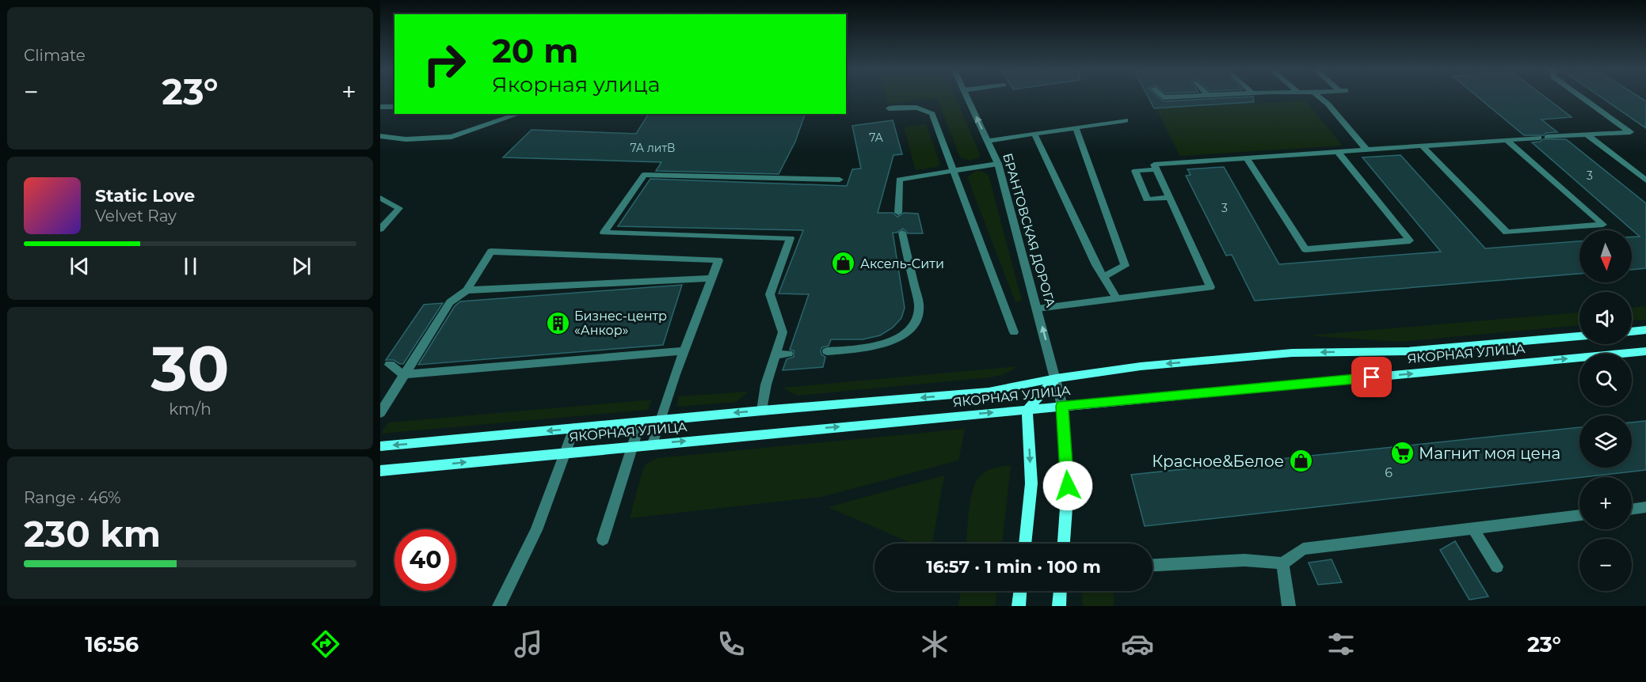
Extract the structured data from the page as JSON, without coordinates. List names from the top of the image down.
{
  "streets": {
    "street": ["БРАНТОВСКАЯ ДОРОГА", "ЯКОРНАЯ УЛИЦА"]
  },
  "crossings": [
    ["БРАНТОВСКАЯ ДОРОГА", "ЯКОРНАЯ УЛИЦА"]
  ],
  "one_way": ["БРАНТОВСКАЯ ДОРОГА"],
  "places": {
    "shop": ["Аксель-Сити", "Красное&Белое"],
    "building": ["Бизнес-центр «Анкор»"],
    "supermarket": ["Магнит моя цена"]
  },
  "house_numbers": [
    "7А",
    "7А литВ",
    "3",
    "3",
    "6"
  ],
  "north": "bottom",
  "page": {
    "tile": [
      "Climate",
      ["30", "km/h"],
      ["Range · 46%", "230 km"]
    ],
    "turn": ["20 m", "Якорная улица"],
    "heat": ["−", "23°", "+"],
    "song": ["Static Love", "Velvet Ray"],
    "map_buttons": ["+", "−"],
    "limit": "40",
    "trip": "16:57 · 1 min · 100 m",
    "tabs": ["16:56", "23°"]
  }
}
